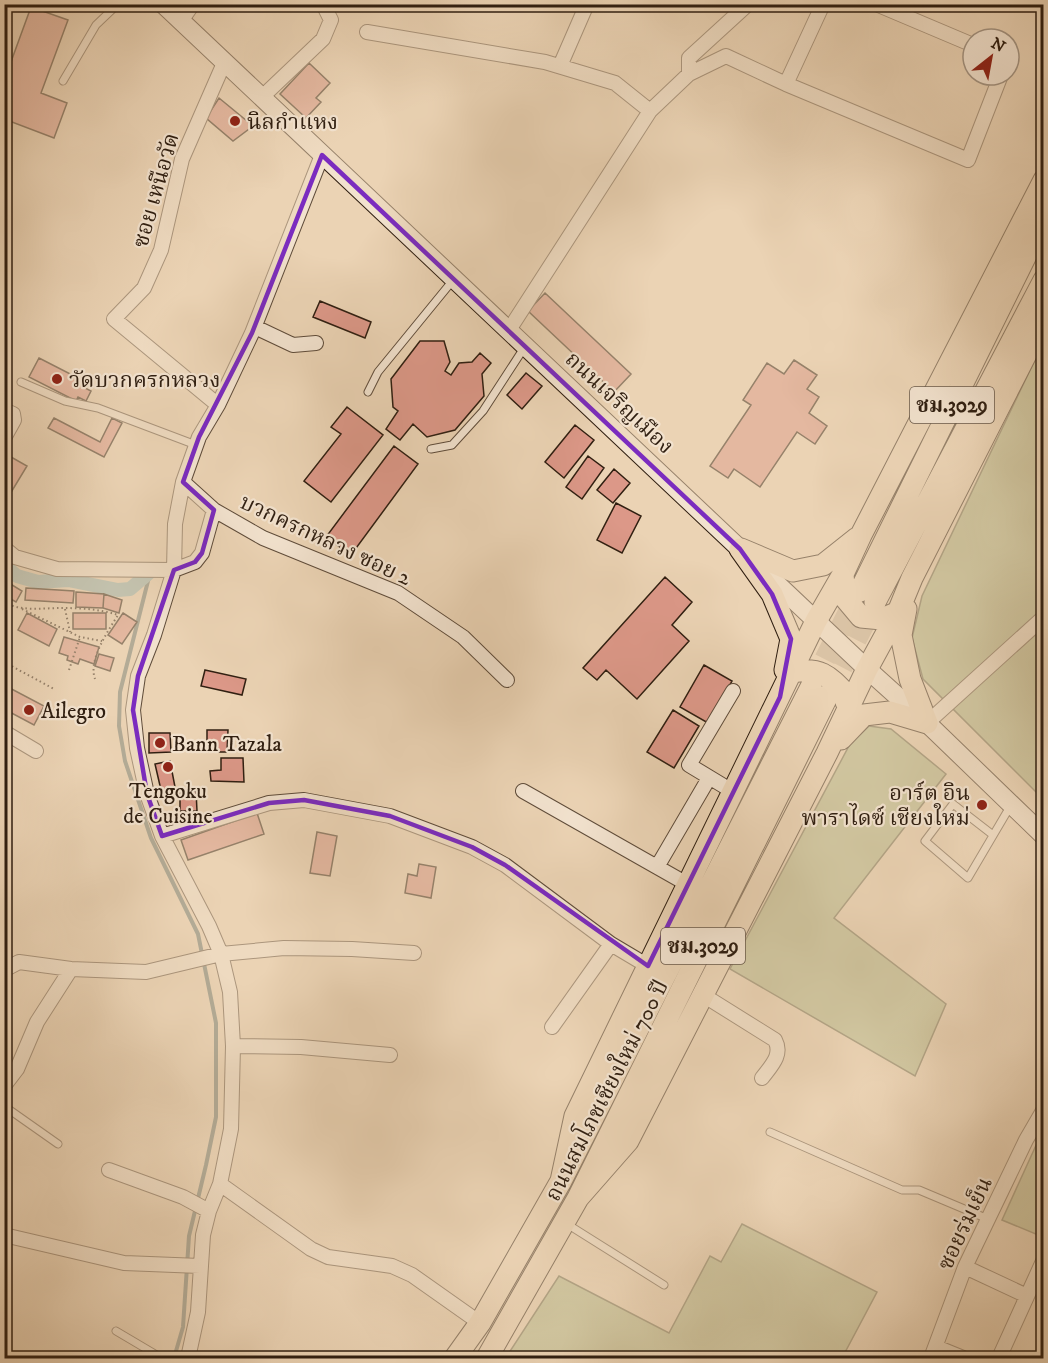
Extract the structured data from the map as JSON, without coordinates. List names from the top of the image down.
{
  "streets": {
    "main road": ["ถนนเจริญเมือง", "ชม.3029", "ถนนสมโภชเชียงใหม่ 700 ปี"],
    "street": ["ซอย เหนือวัด", "บวกครกหลวง ซอย 2", "ซอยร่มเย็น"]
  },
  "crossings": [
    ["ซอย เหนือวัด", "ถนนเจริญเมือง"]
  ],
  "places": [
    "นิลกําแหง",
    "วัดบวกครกหลวง",
    "Ailegro",
    "Bann Tazala",
    "Tengoku de Cuisine",
    "อาร์ต อิน พาราไดซ์ เชียงใหม่"
  ],
  "north": "top right"
}
